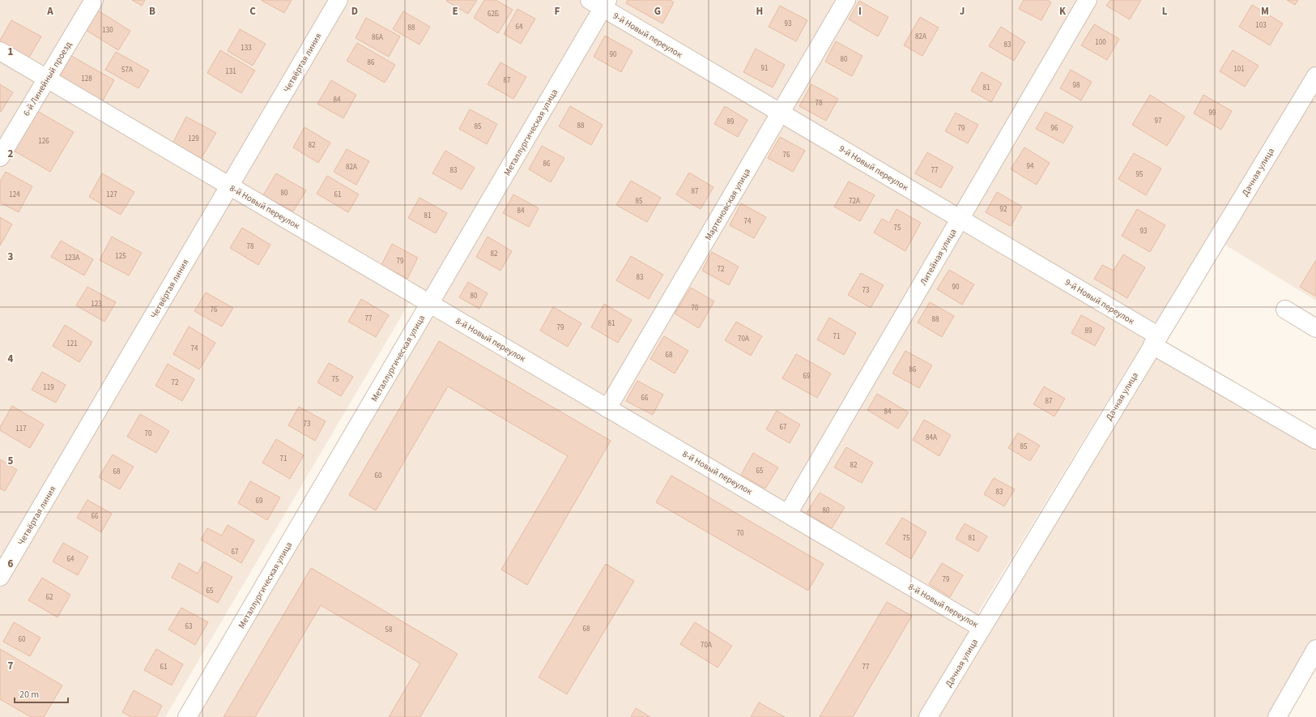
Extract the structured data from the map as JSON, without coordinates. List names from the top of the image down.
{
  "streets": {
    "street": [
      "9-й Новый переулок",
      "Четвёртая линия",
      "6-й Линейный проезд",
      "Металлургическая улица",
      "Дачная улица",
      "Мартеновская улица",
      "8-й Новый переулок",
      "Литейная улица"
    ]
  },
  "crossings": [
    ["9-й Новый переулок", "Металлургическая улица"],
    ["9-й Новый переулок", "Дачная улица"],
    ["9-й Новый переулок", "Мартеновская улица"],
    ["9-й Новый переулок", "Литейная улица"],
    ["Четвёртая линия", "8-й Новый переулок"],
    ["6-й Линейный проезд", "8-й Новый переулок"],
    ["Металлургическая улица", "8-й Новый переулок"],
    ["Дачная улица", "8-й Новый переулок"],
    ["Мартеновская улица", "8-й Новый переулок"],
    ["8-й Новый переулок", "Литейная улица"]
  ],
  "house_numbers": [
    "62Б",
    "93",
    "103",
    "64",
    "88",
    "130",
    "82А",
    "86А",
    "100",
    "83",
    "133",
    "90",
    "80",
    "86",
    "91",
    "101",
    "57А",
    "131",
    "128",
    "87",
    "98",
    "81",
    "84",
    "78",
    "99",
    "97",
    "89",
    "88",
    "85",
    "79",
    "96",
    "129",
    "126",
    "82",
    "76",
    "86",
    "94",
    "82А",
    "83",
    "77",
    "95",
    "87",
    "80",
    "124",
    "127",
    "61",
    "85",
    "72А",
    "92",
    "84",
    "81",
    "74",
    "75",
    "93",
    "78",
    "82",
    "125",
    "123А",
    "79",
    "72",
    "83",
    "90",
    "73",
    "80",
    "123",
    "70",
    "76",
    "77",
    "88",
    "81",
    "79",
    "89",
    "71",
    "70А",
    "121",
    "74",
    "68",
    "86",
    "69",
    "75",
    "72",
    "119",
    "66",
    "87",
    "84",
    "73",
    "67",
    "117",
    "70",
    "84А",
    "85",
    "71",
    "82",
    "65",
    "68",
    "60",
    "83",
    "69",
    "80",
    "66",
    "70",
    "75",
    "81",
    "67",
    "64",
    "79",
    "65",
    "62",
    "63",
    "68",
    "58",
    "60",
    "70А",
    "61",
    "77"
  ],
  "scale_bar": "20 m",
  "grid": {
    "columns": [
      "A",
      "B",
      "C",
      "D",
      "E",
      "F",
      "G",
      "H",
      "I",
      "J",
      "K",
      "L",
      "M"
    ],
    "rows": [
      "1",
      "2",
      "3",
      "4",
      "5",
      "6",
      "7"
    ]
  }
}
